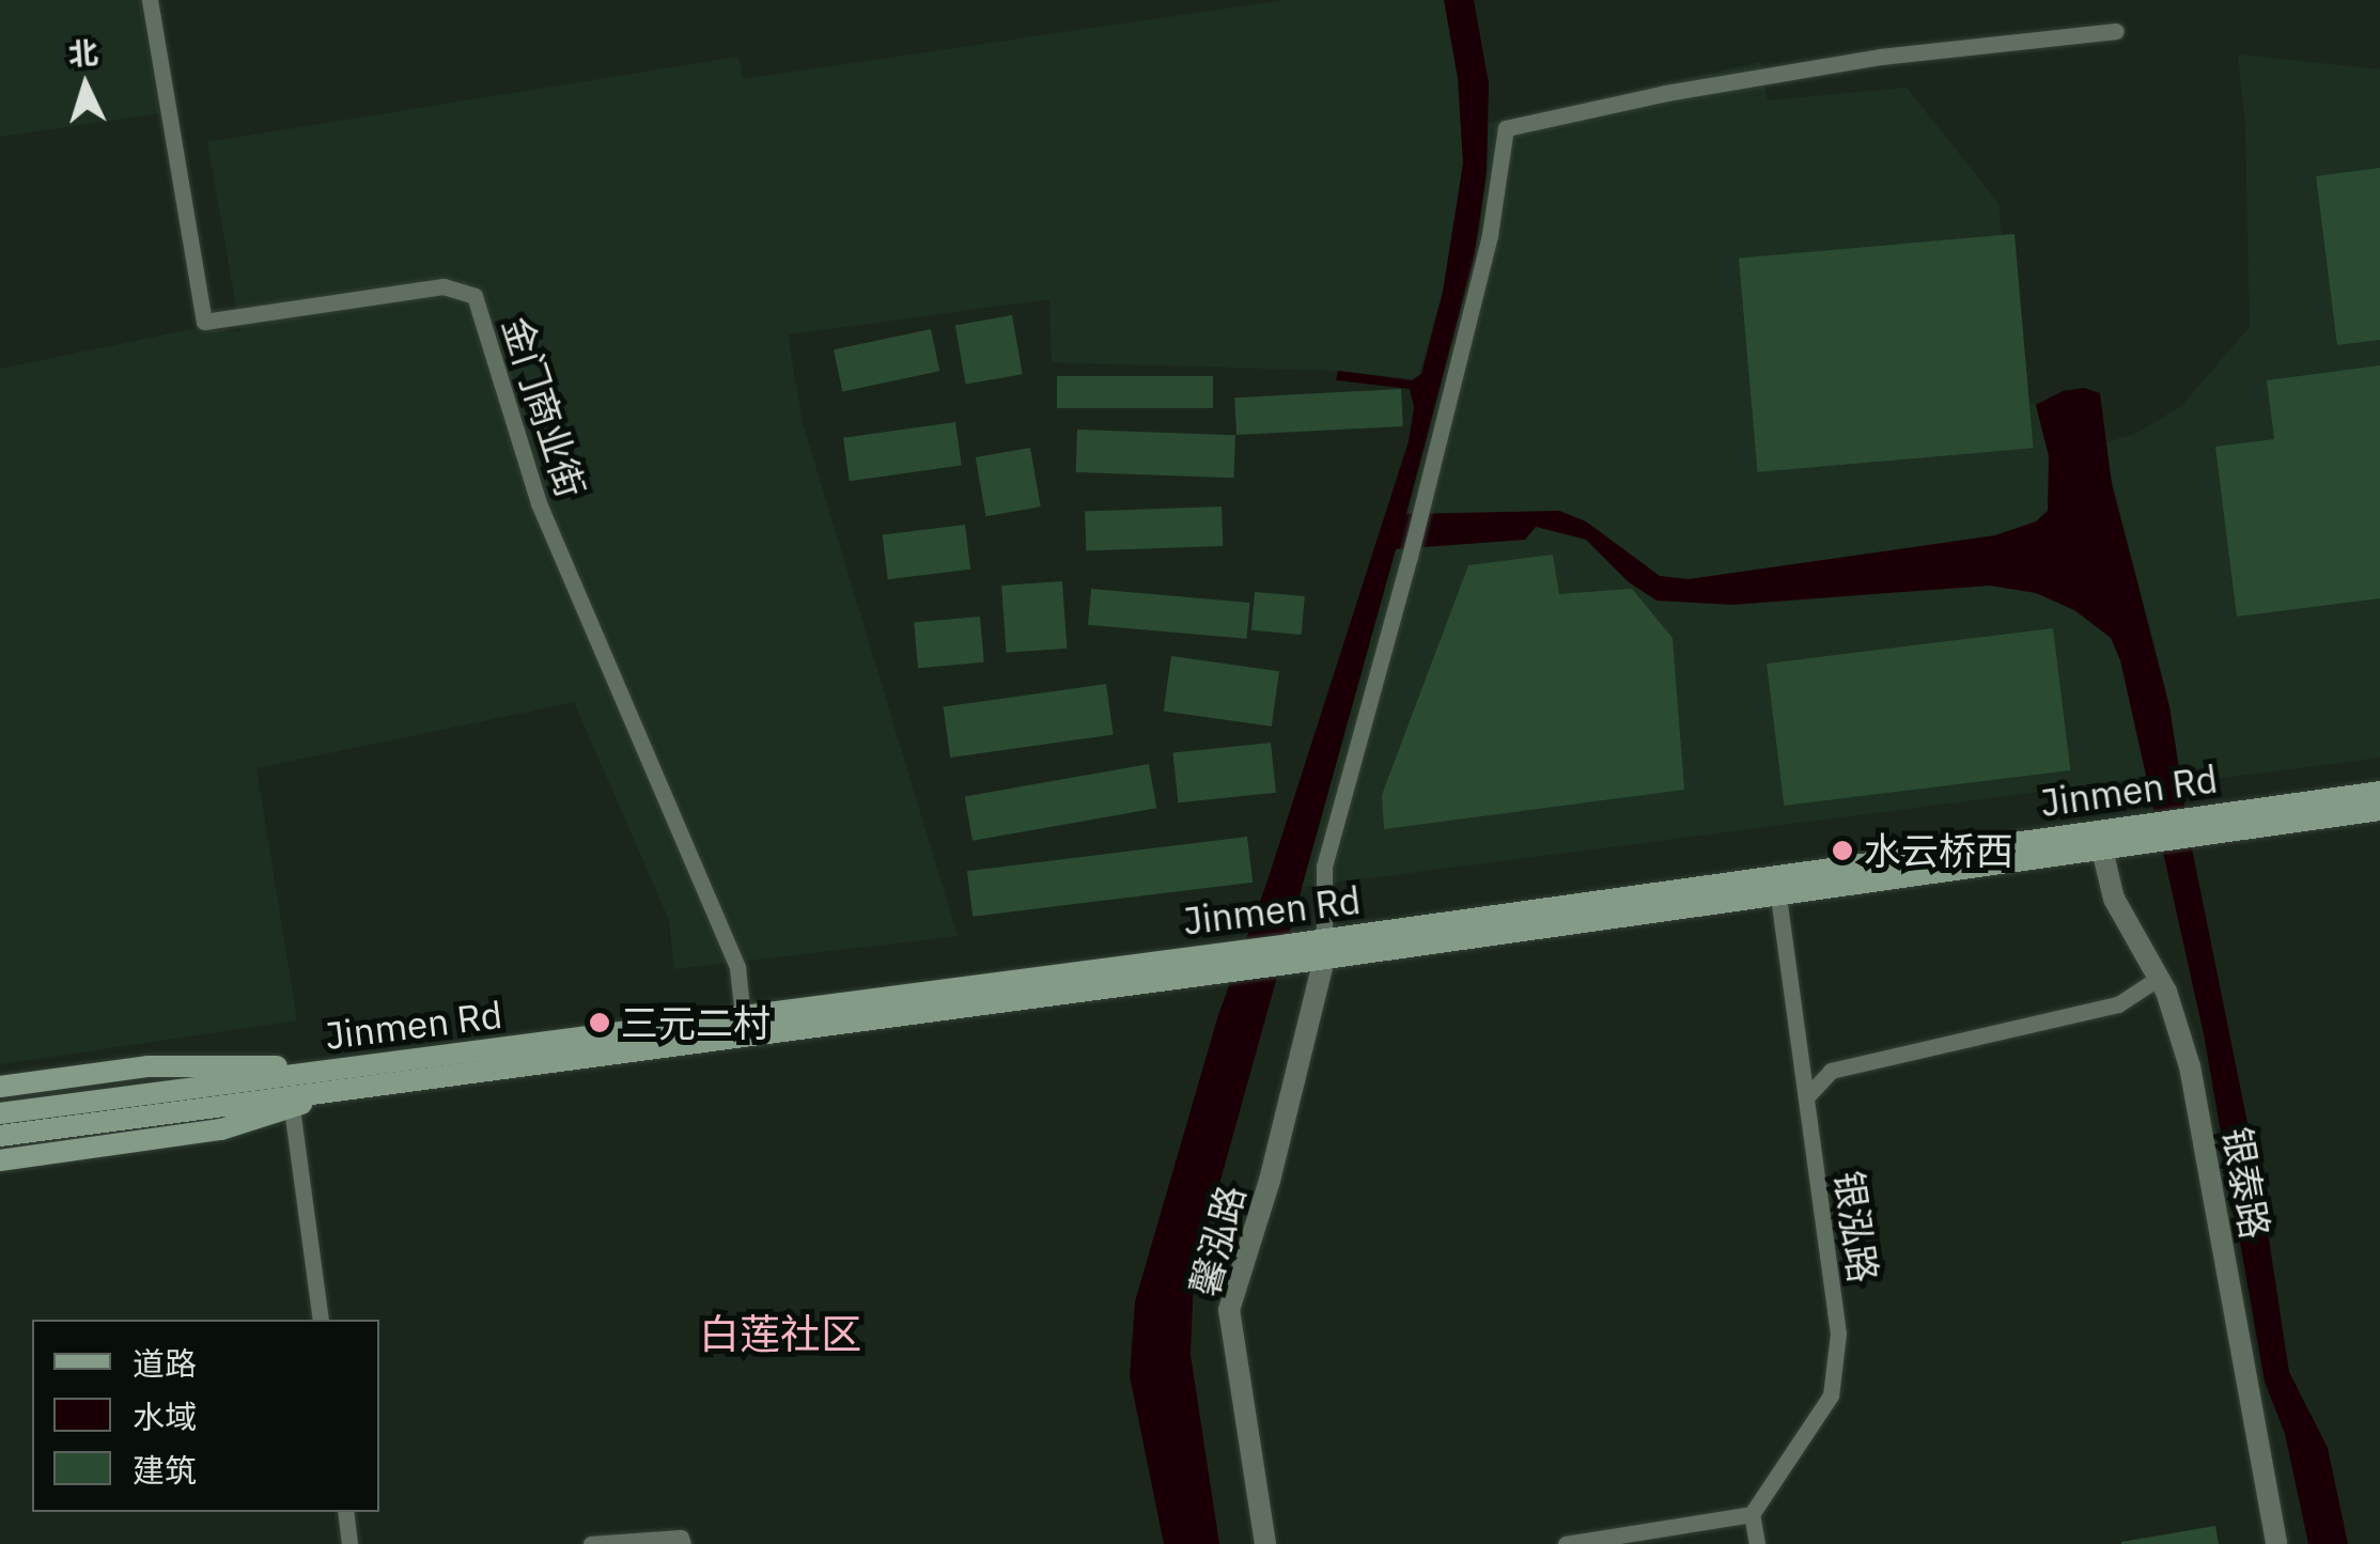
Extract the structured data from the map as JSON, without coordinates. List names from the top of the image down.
{
  "streets": {
    "main road": ["Jinmen Rd"],
    "street": [
      "金门商业街",
      "银泰路",
      "银泓路",
      "馨泓路"
    ]
  },
  "crossings": [
    ["金门商业街", "Jinmen Rd"],
    ["Jinmen Rd", "银泰路"],
    ["Jinmen Rd", "银泓路"],
    ["Jinmen Rd", "馨泓路"]
  ],
  "districts": ["白莲社区"],
  "places": ["水云桥西", "三元二村"],
  "legend": ["道路", "水域", "建筑"],
  "north": "top"
}
